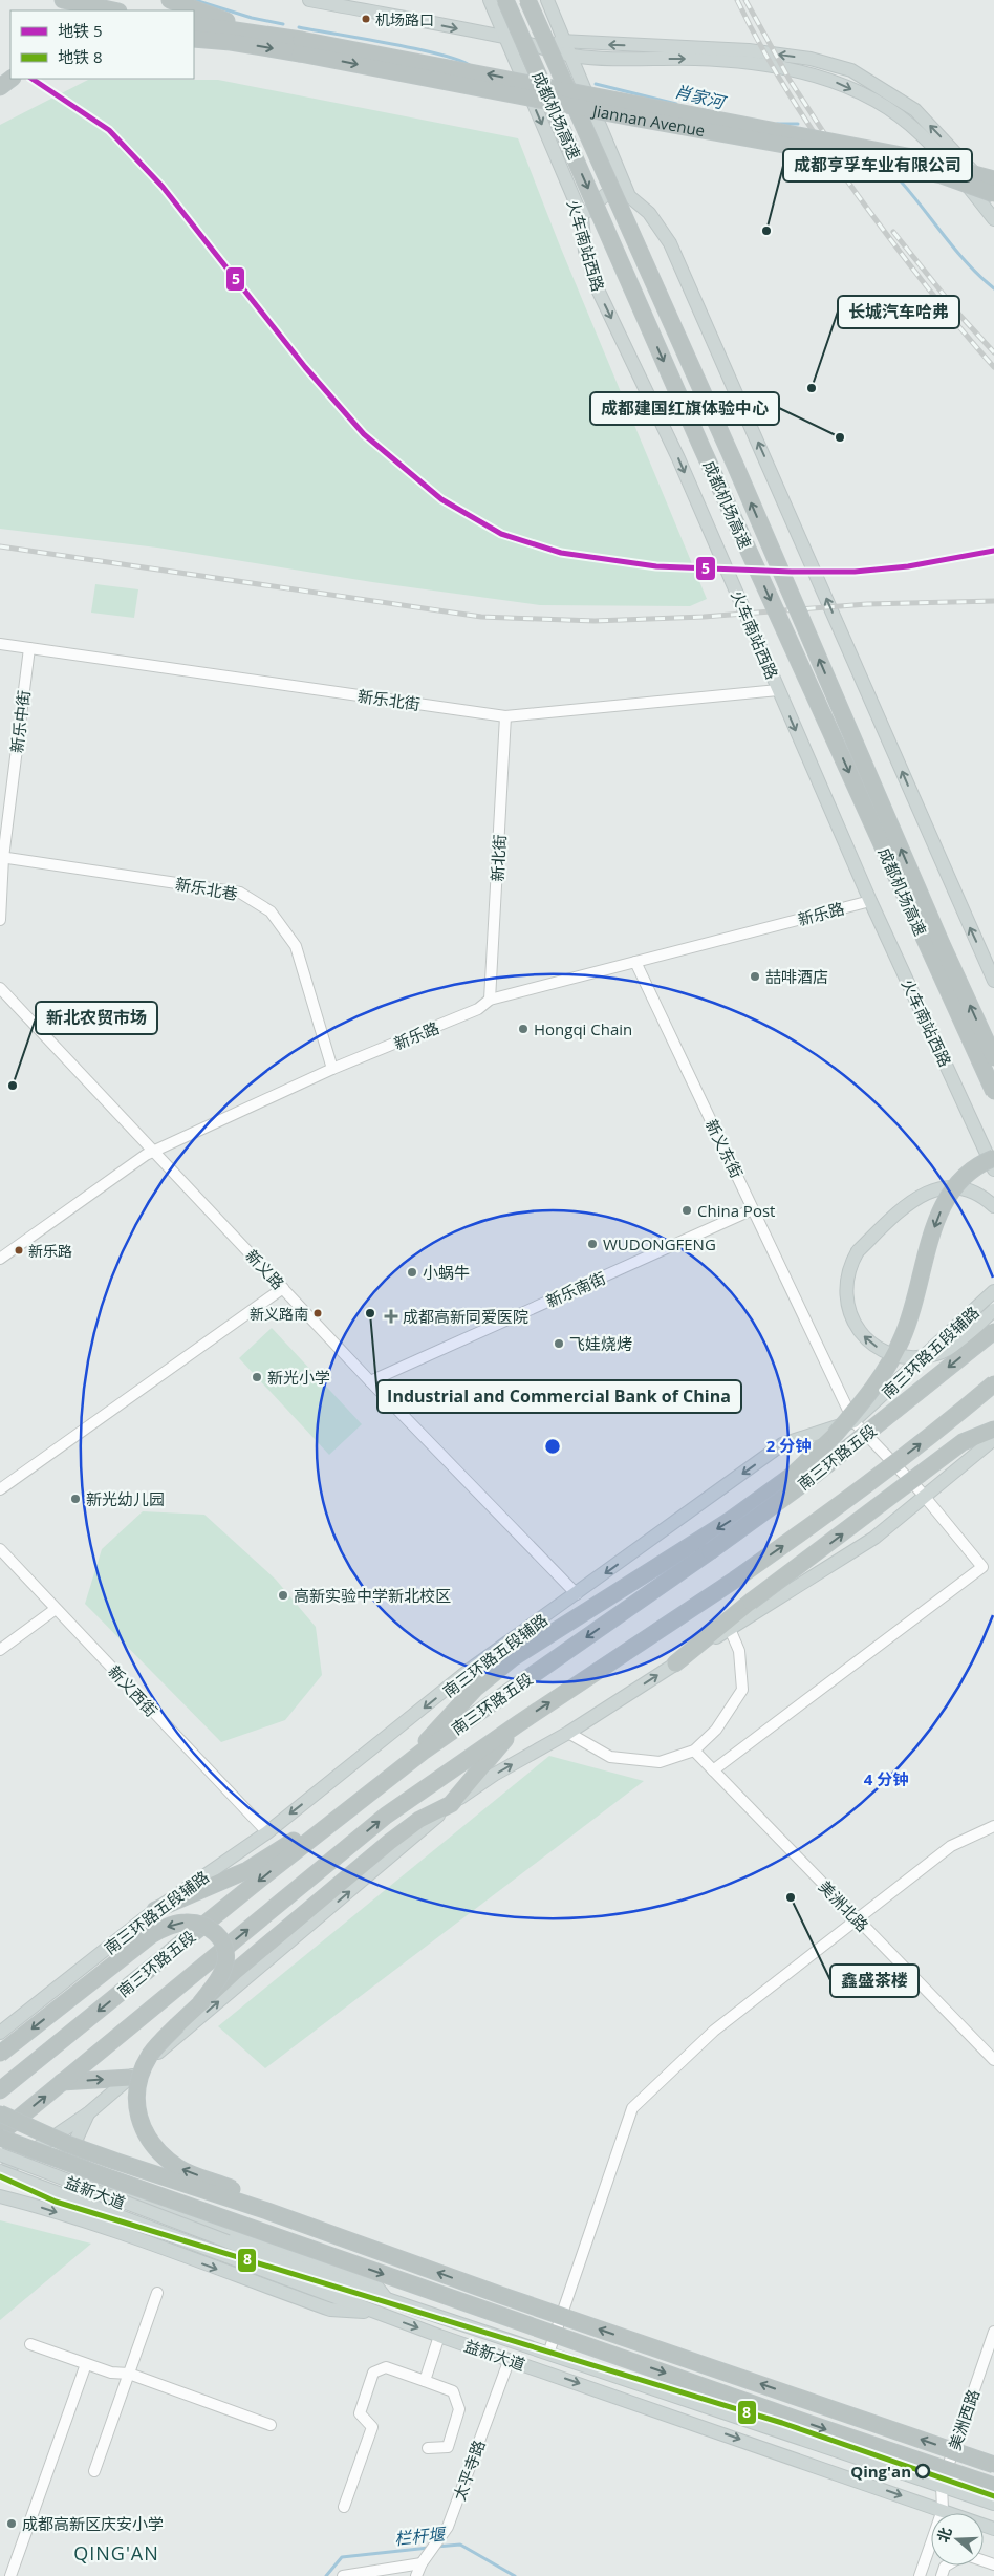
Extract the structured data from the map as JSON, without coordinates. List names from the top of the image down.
{
  "streets": {
    "highway": ["成都机场高速", "Jiannan Avenue", "南三环路五段"],
    "main road": ["火车南站西路", "南三环路五段辅路", "益新大道"],
    "street": [
      "新乐北街",
      "新乐中街",
      "新北街",
      "新乐北巷",
      "新乐路",
      "新义东街",
      "新义路",
      "新乐南街",
      "新义西街",
      "美洲北路",
      "美洲西路",
      "太平寺路"
    ]
  },
  "crossings": [
    ["火车南站西路", "新乐北街"],
    ["火车南站西路", "新乐路"],
    ["新乐北街", "新乐中街"],
    ["新乐北街", "新北街"],
    ["新乐中街", "新乐北巷"],
    ["新北街", "新乐路"],
    ["新乐北巷", "新乐路"],
    ["新乐路", "新义东街"],
    ["新乐路", "新义路"],
    ["新义东街", "新乐南街"],
    ["新义东街", "南三环路五段辅路"],
    ["新义东街", "美洲北路"],
    ["新义路", "新乐南街"],
    ["新义路", "南三环路五段辅路"],
    ["南三环路五段辅路", "新义西街"],
    ["益新大道", "美洲西路"],
    ["益新大道", "太平寺路"]
  ],
  "districts": ["QING'AN"],
  "water": ["肖家河", "栏杆堰"],
  "places": {
    "other": [
      "机场路口",
      "成都亨孚车业有限公司",
      "长城汽车哈弗",
      "成都建国红旗体验中心",
      "喆啡酒店",
      "Hongqi Chain",
      "新北农贸市场",
      "China Post",
      "WUDONGFENG",
      "新乐路",
      "小蜗牛",
      "新义路南",
      "Industrial and Commercial Bank of China",
      "飞娃烧烤",
      "新光小学",
      "新光幼儿园",
      "高新实验中学新北校区",
      "鑫盛茶楼",
      "Qing'an",
      "成都高新区庆安小学"
    ],
    "health": ["成都高新同爱医院"]
  },
  "lines": ["metro line 5", "metro line 8"],
  "legend": ["地铁 5", "地铁 8"],
  "north": "left",
  "rings": ["2 分钟", "4 分钟"]
}
